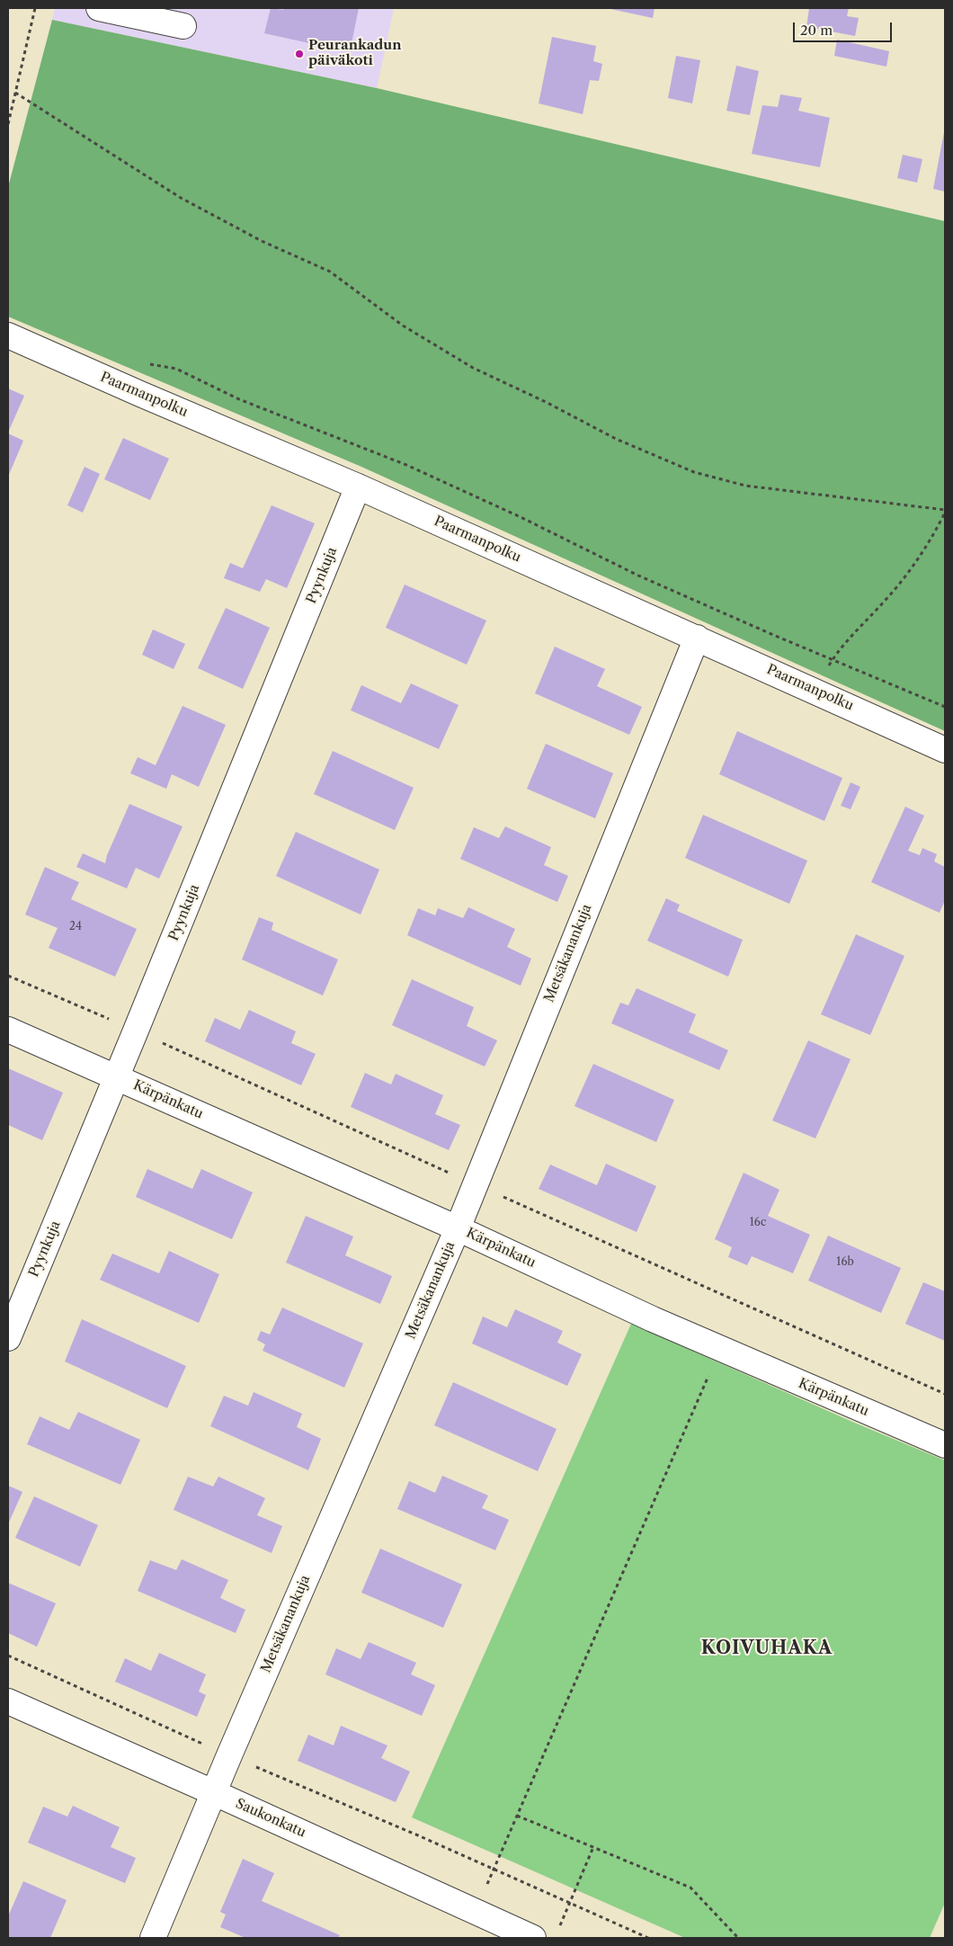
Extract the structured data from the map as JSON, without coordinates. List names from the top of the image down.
{
  "streets": {
    "street": [
      "Paarmanpolku",
      "Pyynkuja",
      "Metsäkanankuja",
      "Kärpänkatu",
      "Saukonkatu"
    ]
  },
  "crossings": [
    ["Paarmanpolku", "Pyynkuja"],
    ["Paarmanpolku", "Metsäkanankuja"],
    ["Pyynkuja", "Kärpänkatu"],
    ["Metsäkanankuja", "Kärpänkatu"],
    ["Metsäkanankuja", "Saukonkatu"]
  ],
  "districts": ["KOIVUHAKA"],
  "places": ["Peurankadun päiväkoti"],
  "house_numbers": ["24", "16c", "16b"],
  "scale_bar": "20 m"
}
